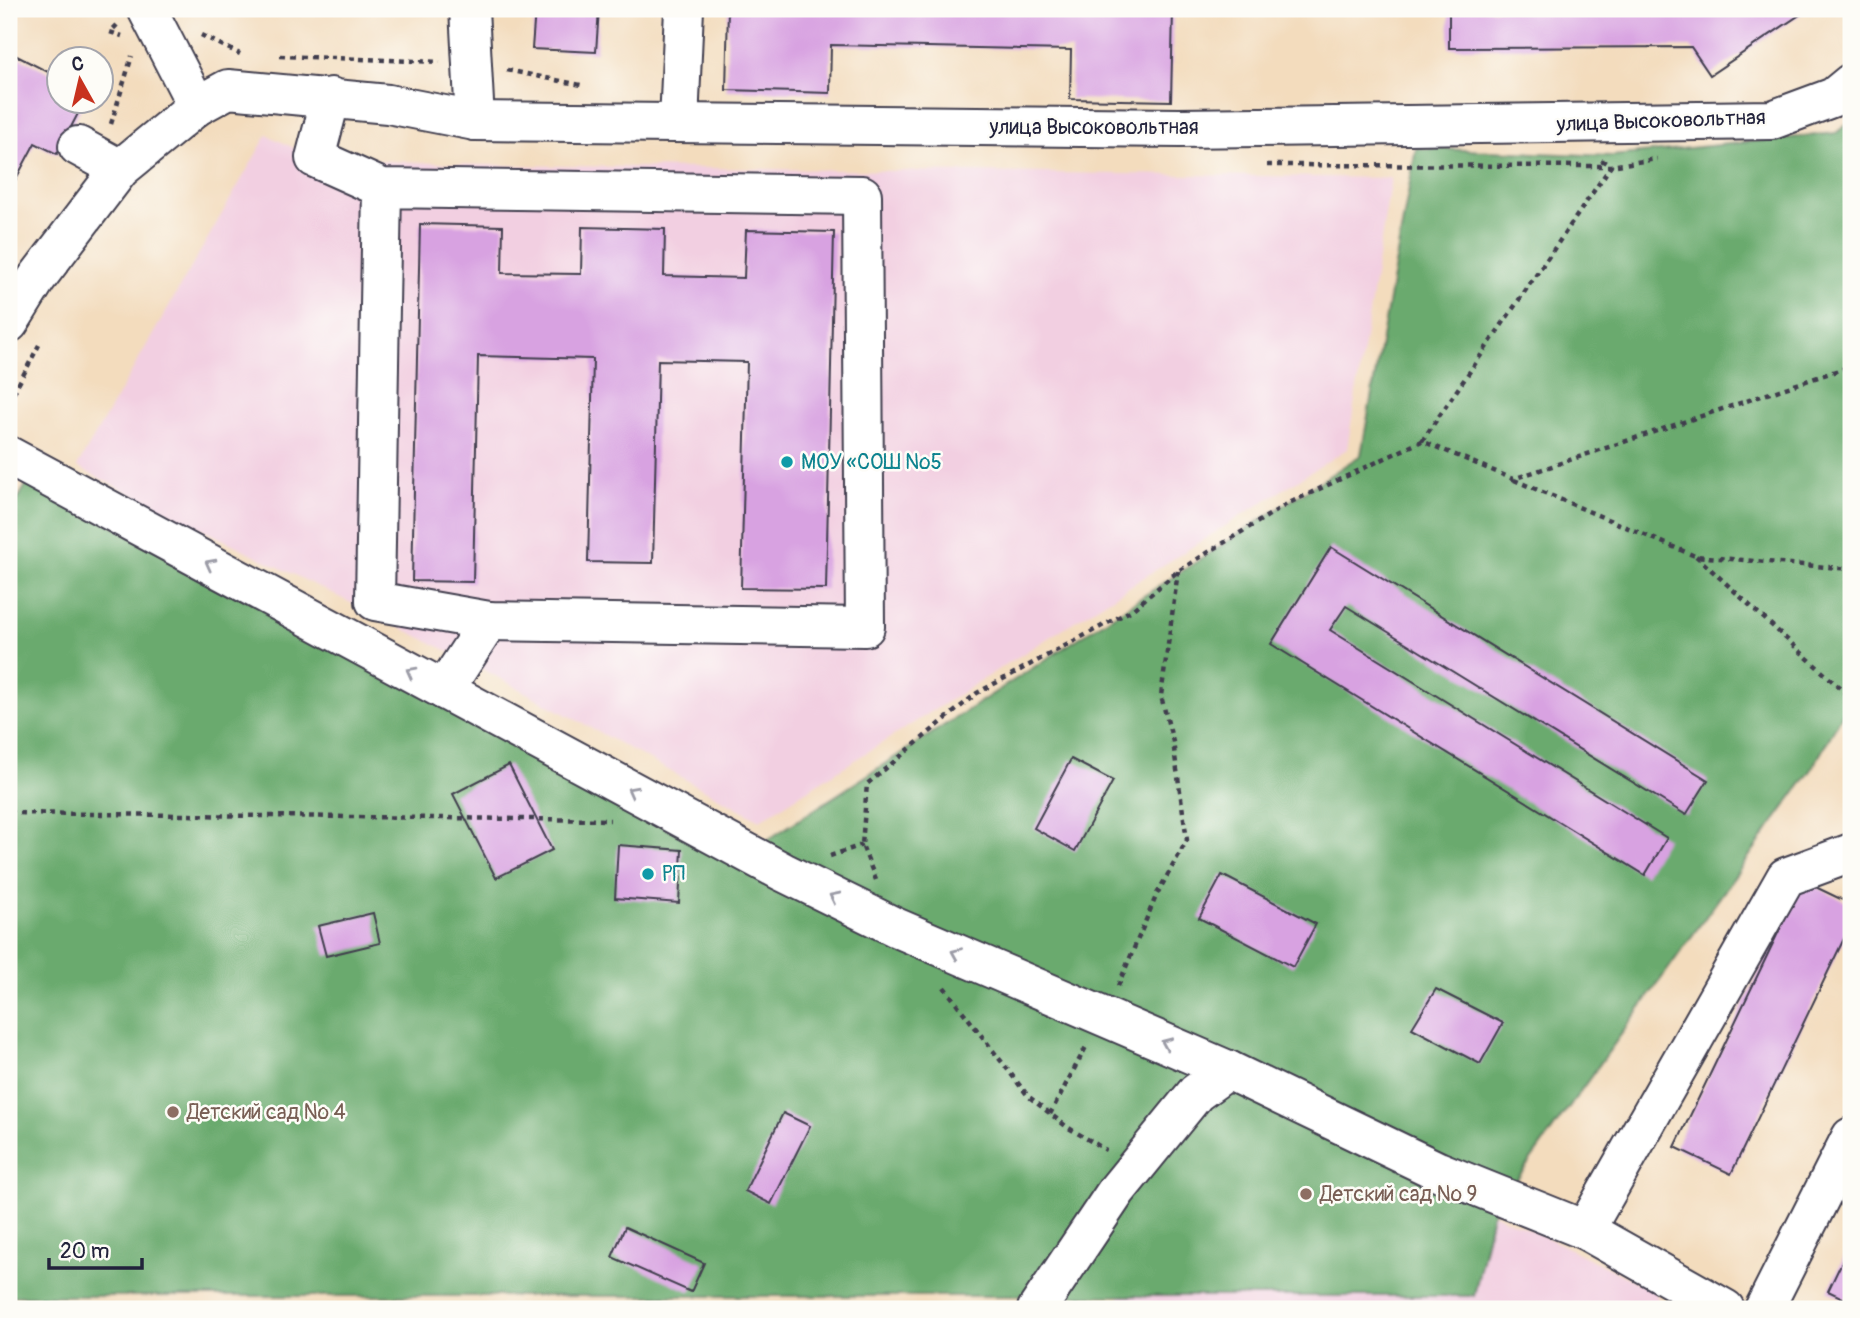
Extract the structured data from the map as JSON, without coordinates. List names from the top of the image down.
{
  "streets": {
    "street": ["улица Высоковольтная"]
  },
  "places": [
    "МОУ «СОШ №5",
    "РП",
    "Детский сад № 4",
    "Детский сад № 9"
  ],
  "scale_bar": "20 m",
  "north": "top"
}
